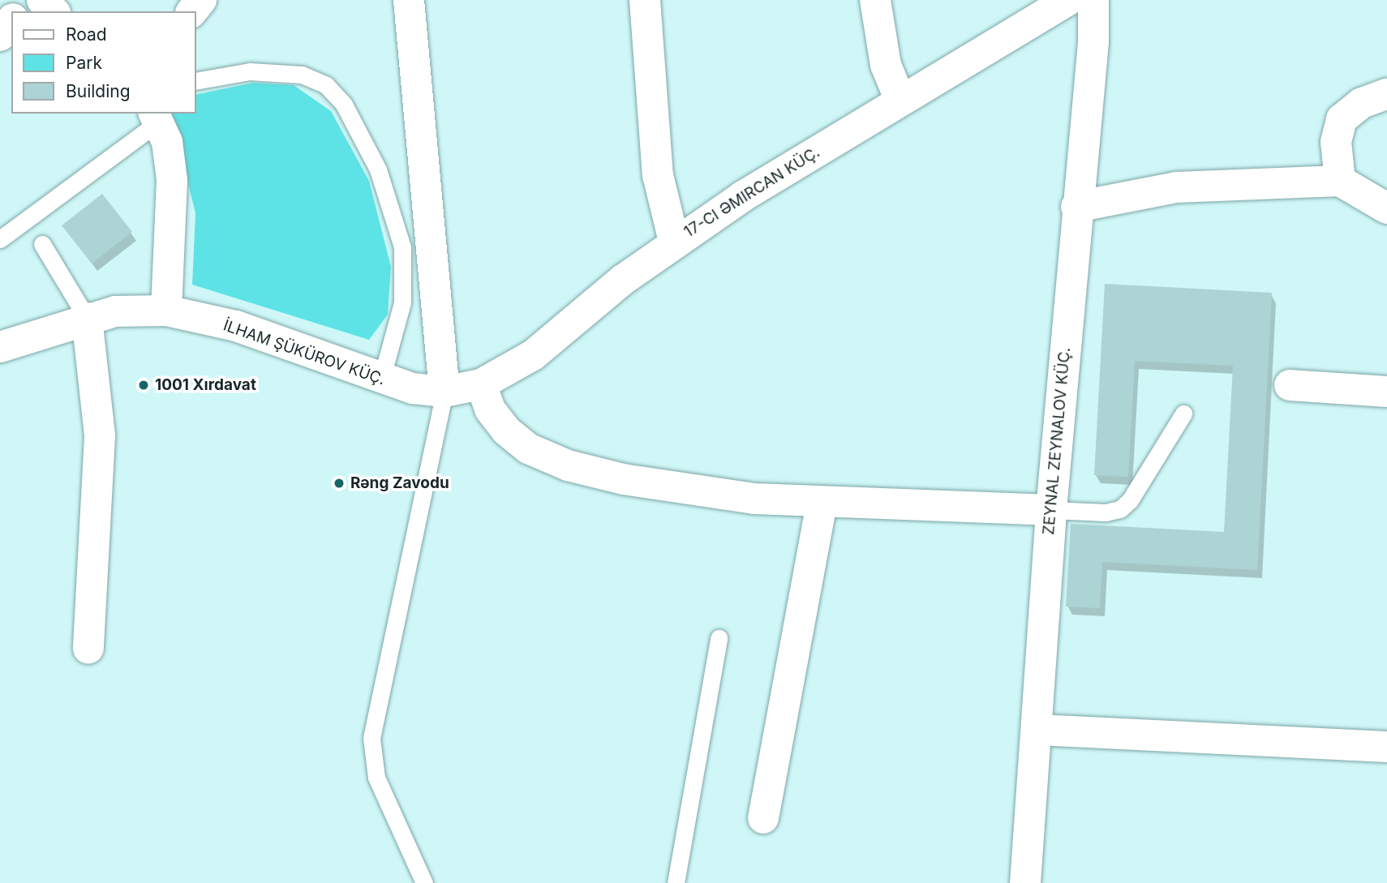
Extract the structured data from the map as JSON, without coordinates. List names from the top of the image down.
{
  "streets": {
    "street": ["17-CI ƏMIRCAN KÜÇ.", "İLHAM ŞÜKÜROV KÜÇ.", "ZEYNAL ZEYNALOV KÜÇ."]
  },
  "crossings": [
    ["17-CI ƏMIRCAN KÜÇ.", "İLHAM ŞÜKÜROV KÜÇ."]
  ],
  "places": ["1001 Xırdavat", "Rəng Zavodu"],
  "legend": ["Road", "Park", "Building"]
}
